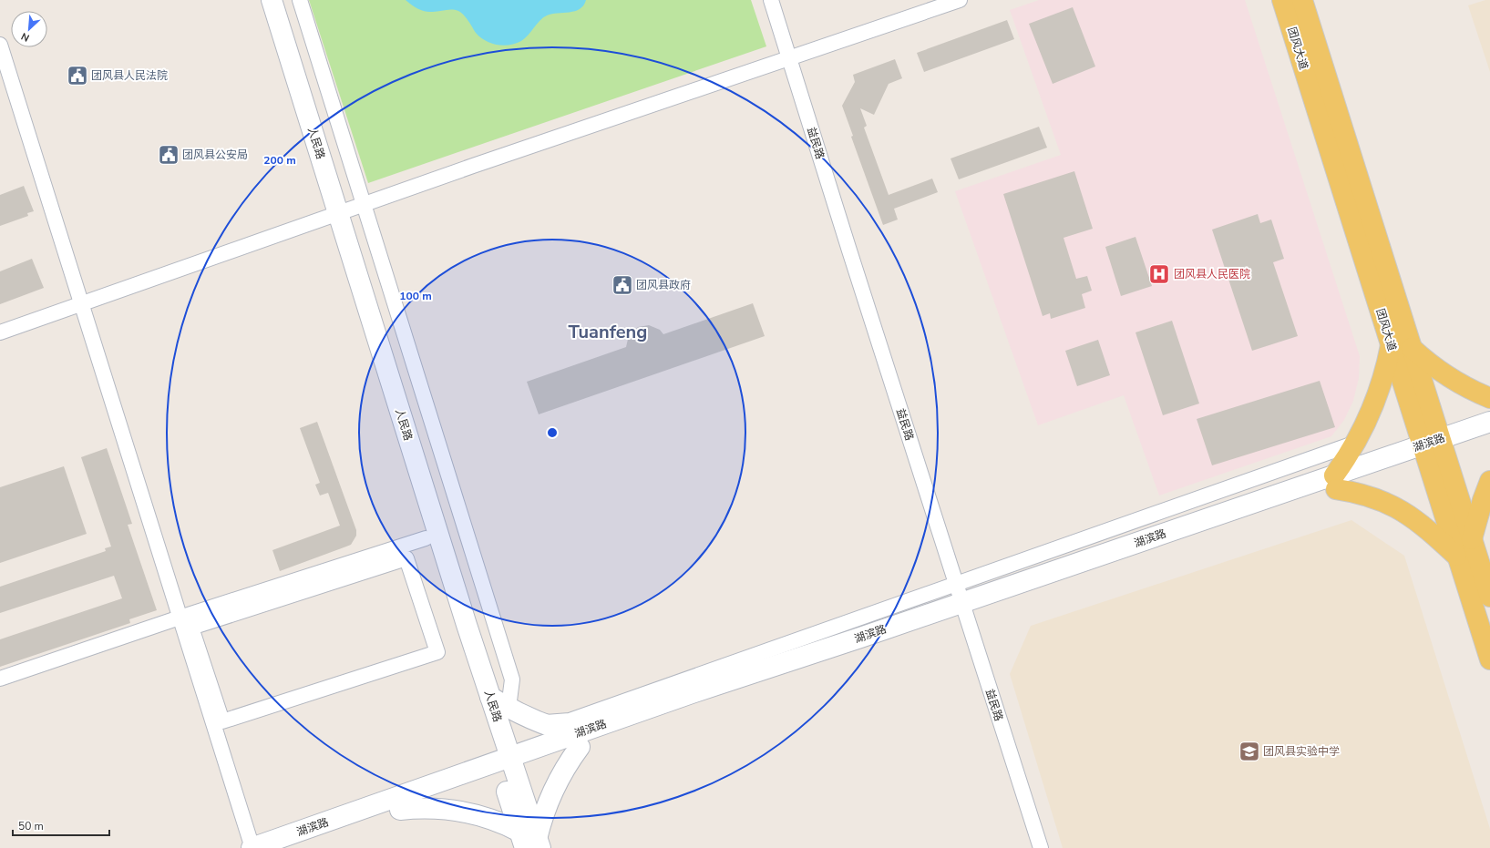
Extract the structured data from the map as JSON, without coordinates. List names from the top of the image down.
{
  "streets": {
    "main road": ["团风大道"],
    "street": ["人民路", "益民路", "湖滨路"]
  },
  "crossings": [
    ["团风大道", "湖滨路"],
    ["人民路", "湖滨路"],
    ["益民路", "湖滨路"]
  ],
  "districts": ["Tuanfeng"],
  "places": {
    "public building": ["团风县人民法院", "团风县公安局", "团风县政府"],
    "hospital": ["团风县人民医院"],
    "school or university": ["团风县实验中学"]
  },
  "scale_bar": "50 m",
  "north": "bottom left",
  "rings": ["200 m", "100 m"]
}
